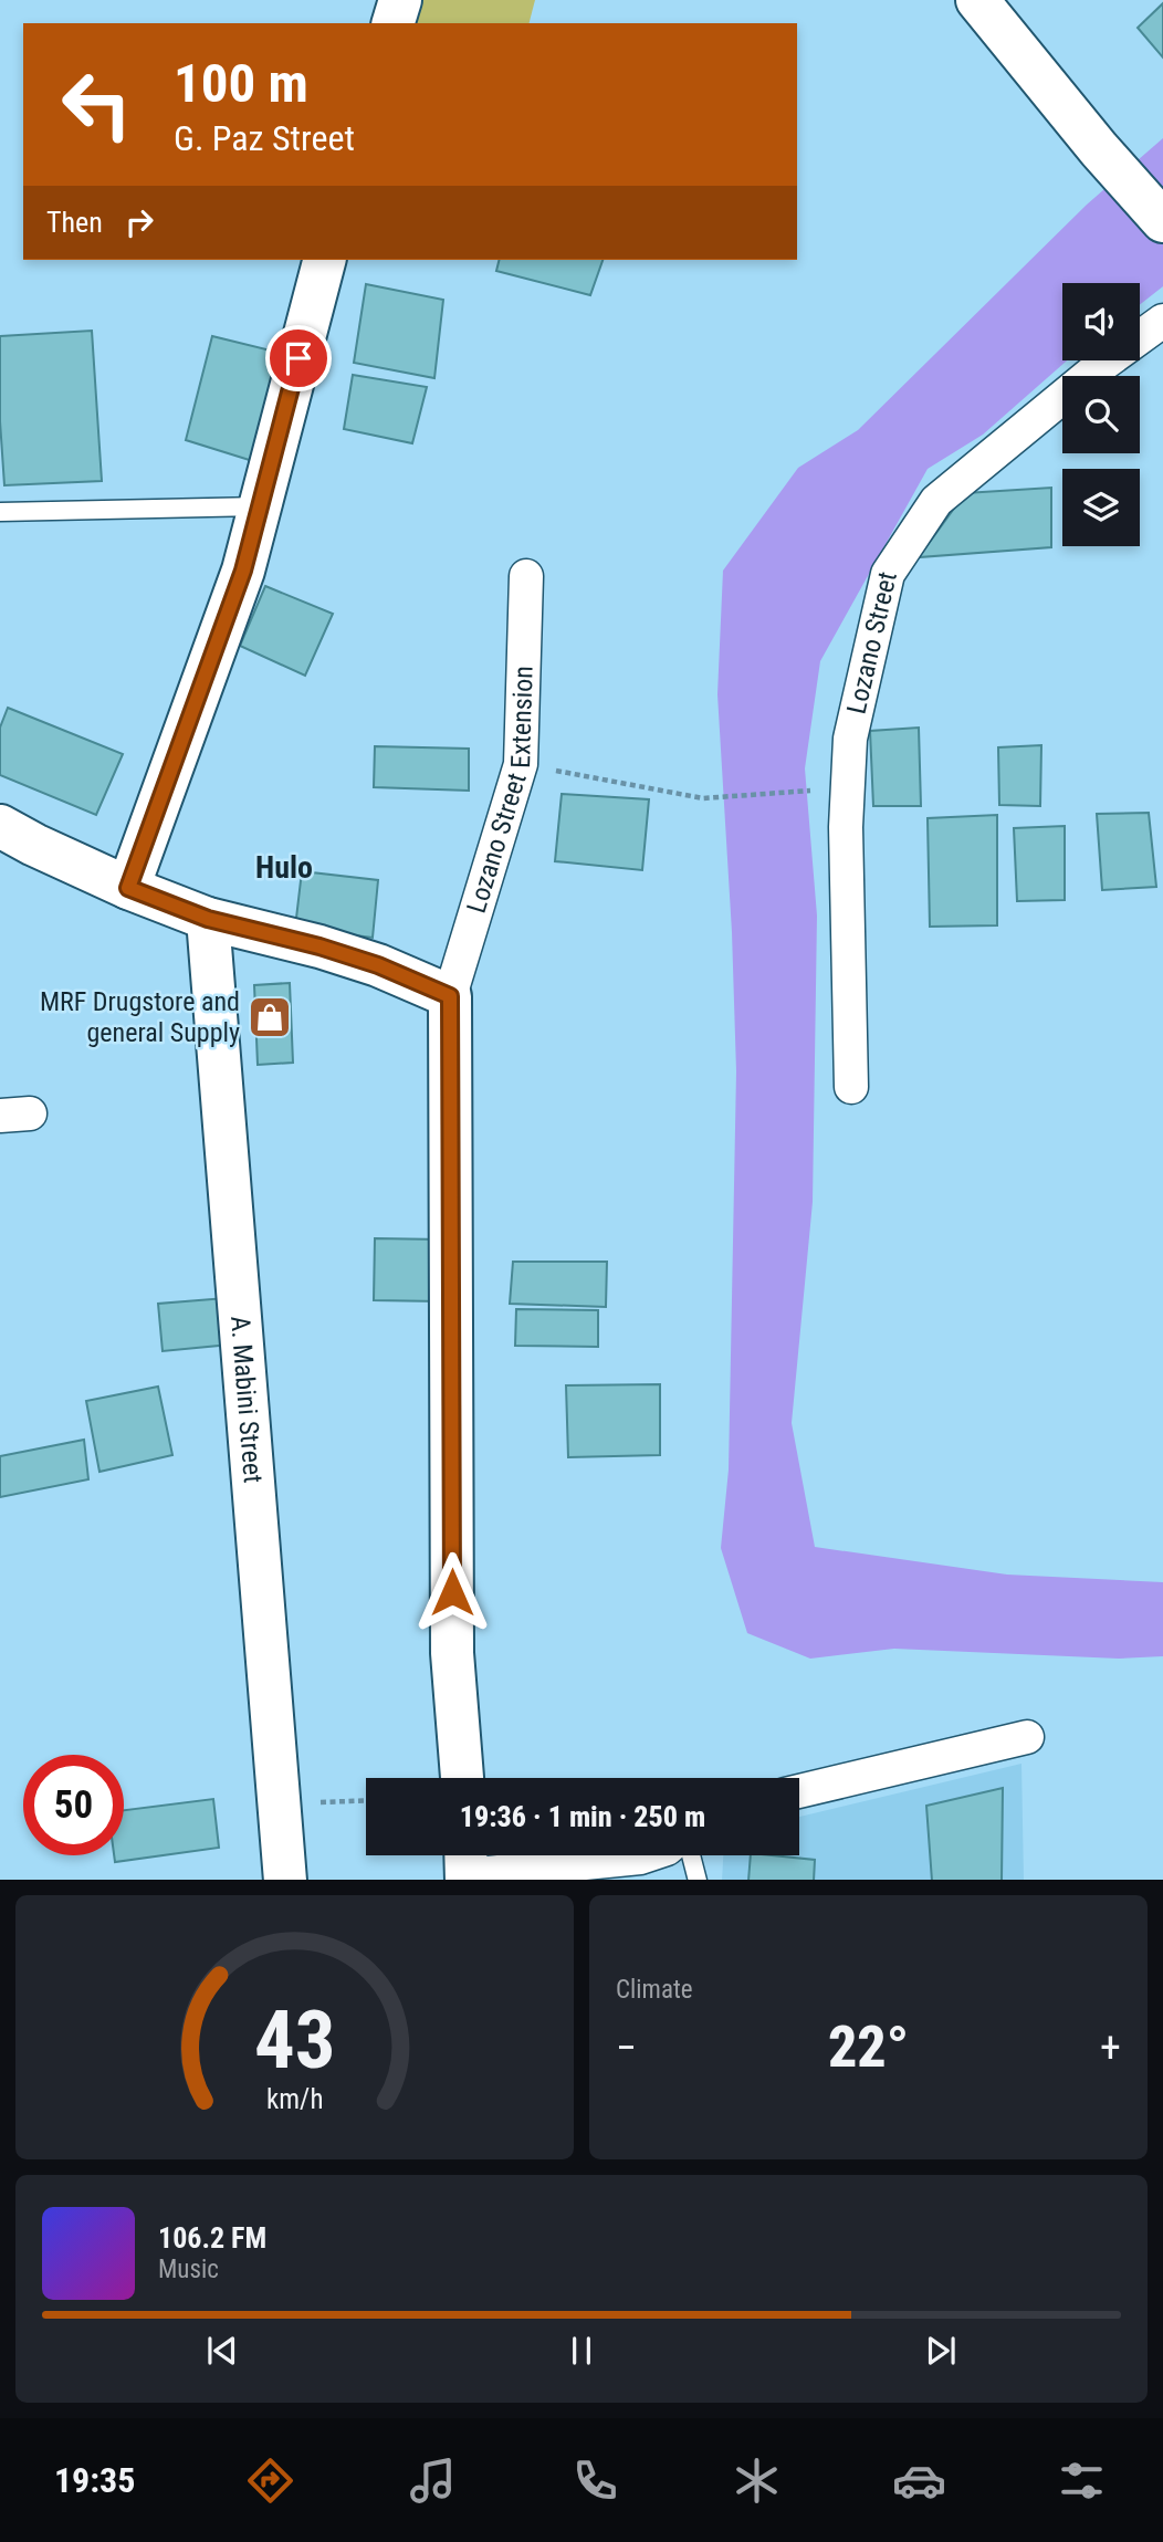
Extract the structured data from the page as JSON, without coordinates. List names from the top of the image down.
{
  "streets": {
    "main road": ["A. Mabini Street"],
    "street": ["Lozano Street", "Lozano Street Extension"]
  },
  "districts": ["Hulo"],
  "places": {
    "shop": ["MRF Drugstore and general Supply"]
  },
  "page": {
    "turn": ["100 m", "G. Paz Street"],
    "then": "Then",
    "limit": "50",
    "trip": "19:36 · 1 min · 250 m",
    "tile": "Climate",
    "heat": ["−", "22°", "+"],
    "song": ["106.2 FM", "Music"],
    "tabs": "19:35",
    "gauge": ["43", "km/h"]
  }
}
